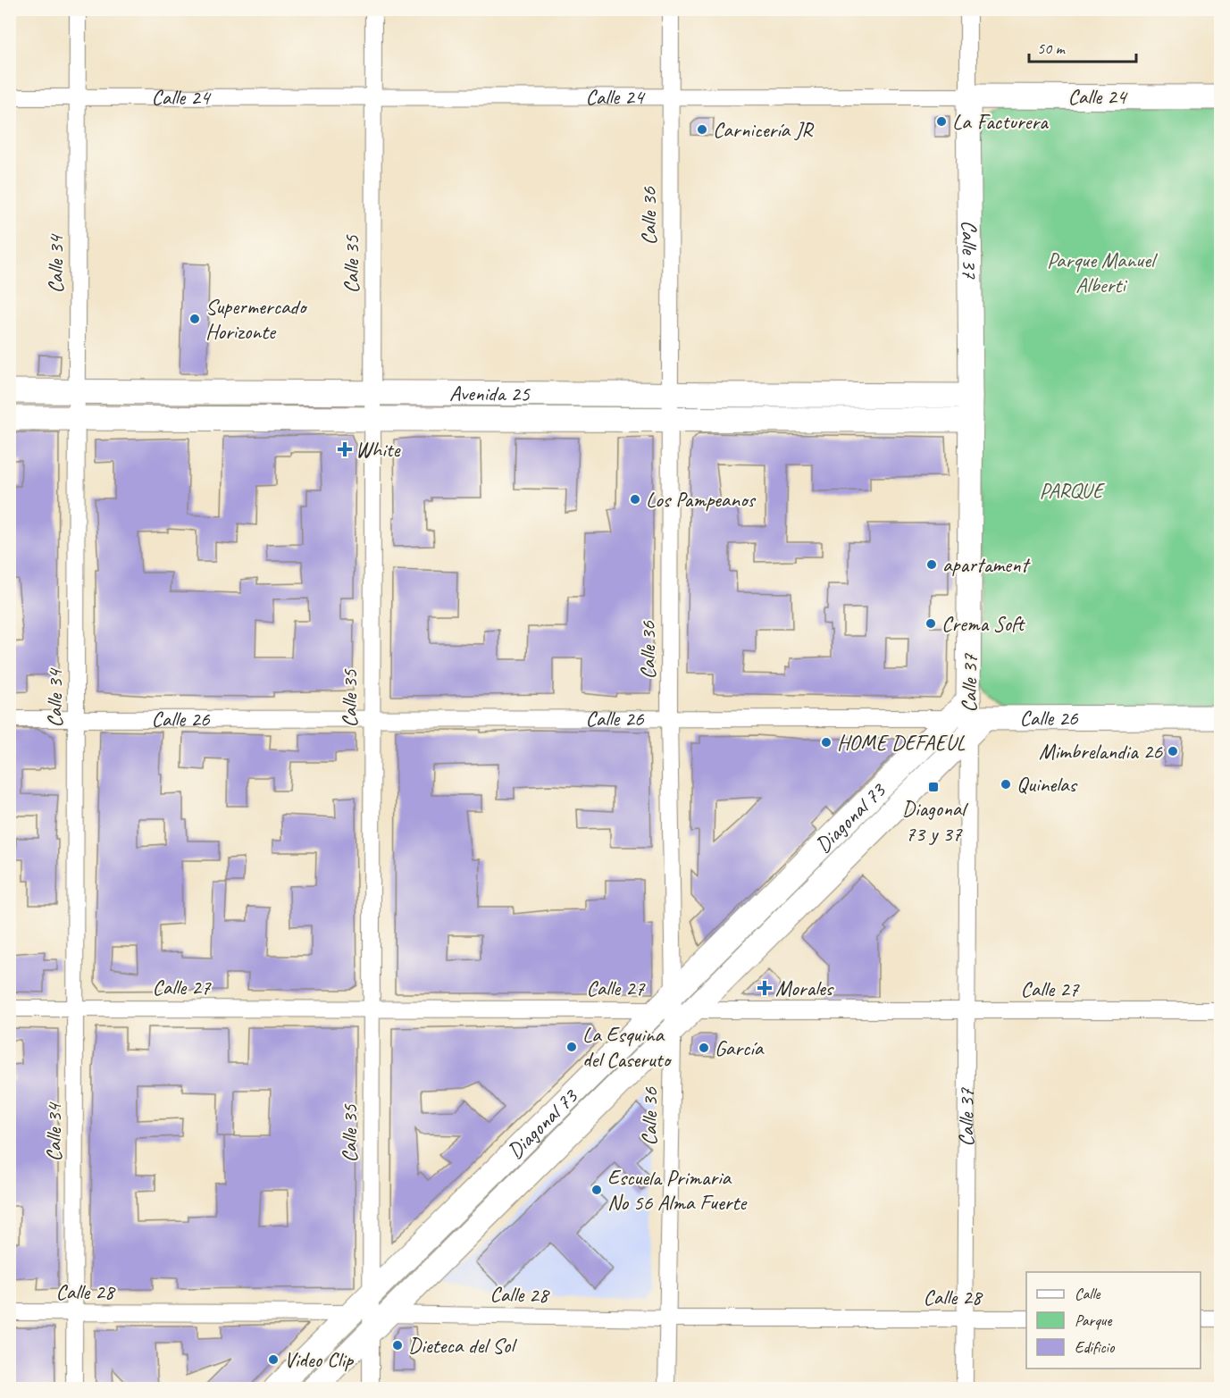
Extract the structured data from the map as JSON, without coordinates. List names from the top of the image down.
{
  "streets": {
    "main road": [
      "Calle 24",
      "Calle 37",
      "Avenida 25",
      "Calle 26",
      "Diagonal 73"
    ],
    "street": [
      "Calle 36",
      "Calle 34",
      "Calle 35",
      "Calle 27",
      "Calle 28"
    ]
  },
  "crossings": [
    ["Calle 24", "Calle 36"],
    ["Calle 24", "Calle 37"],
    ["Calle 24", "Calle 34"],
    ["Calle 24", "Calle 35"],
    ["Calle 36", "Avenida 25"],
    ["Calle 36", "Calle 26"],
    ["Calle 36", "Diagonal 73"],
    ["Calle 36", "Calle 27"],
    ["Calle 36", "Calle 28"],
    ["Calle 37", "Avenida 25"],
    ["Calle 37", "Calle 26"],
    ["Calle 37", "Diagonal 73"],
    ["Calle 37", "Calle 27"],
    ["Calle 37", "Calle 28"],
    ["Calle 34", "Avenida 25"],
    ["Calle 34", "Calle 26"],
    ["Calle 34", "Calle 27"],
    ["Calle 34", "Calle 28"],
    ["Calle 35", "Avenida 25"],
    ["Calle 35", "Calle 26"],
    ["Calle 35", "Diagonal 73"],
    ["Calle 35", "Calle 27"],
    ["Calle 35", "Calle 28"],
    ["Calle 26", "Diagonal 73"],
    ["Diagonal 73", "Calle 27"],
    ["Diagonal 73", "Calle 28"]
  ],
  "parks": ["Parque Manuel Alberti", "PARQUE"],
  "places": {
    "other": [
      "La Facturera",
      "Carnicería JR",
      "Supermercado Horizonte",
      "Los Pampeanos",
      "apartament",
      "Crema Soft",
      "HOME DEFAEUL",
      "Mimbrelandia 26",
      "Quinelas",
      "La Esquina del Caseruto",
      "García",
      "Escuela Primaria No 56 Alma Fuerte",
      "Dieteca del Sol",
      "Video Clip"
    ],
    "health": ["White", "Morales"],
    "transit": ["Diagonal 73 y 37"]
  },
  "legend": ["Calle", "Parque", "Edificio"],
  "scale_bar": "50 m"
}
